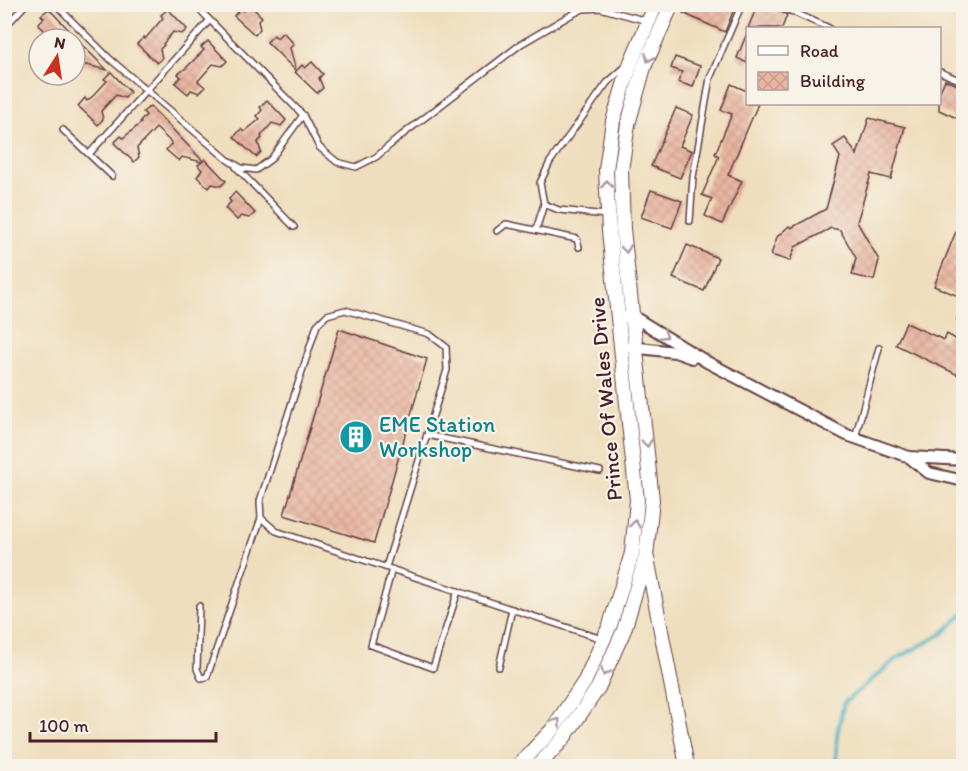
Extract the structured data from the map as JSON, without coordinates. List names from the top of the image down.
{
  "streets": {
    "street": ["Prince Of Wales Drive"]
  },
  "places": {
    "building": ["EME Station Workshop"]
  },
  "legend": ["Road", "Building"],
  "scale_bar": "100 m",
  "north": "top"
}
